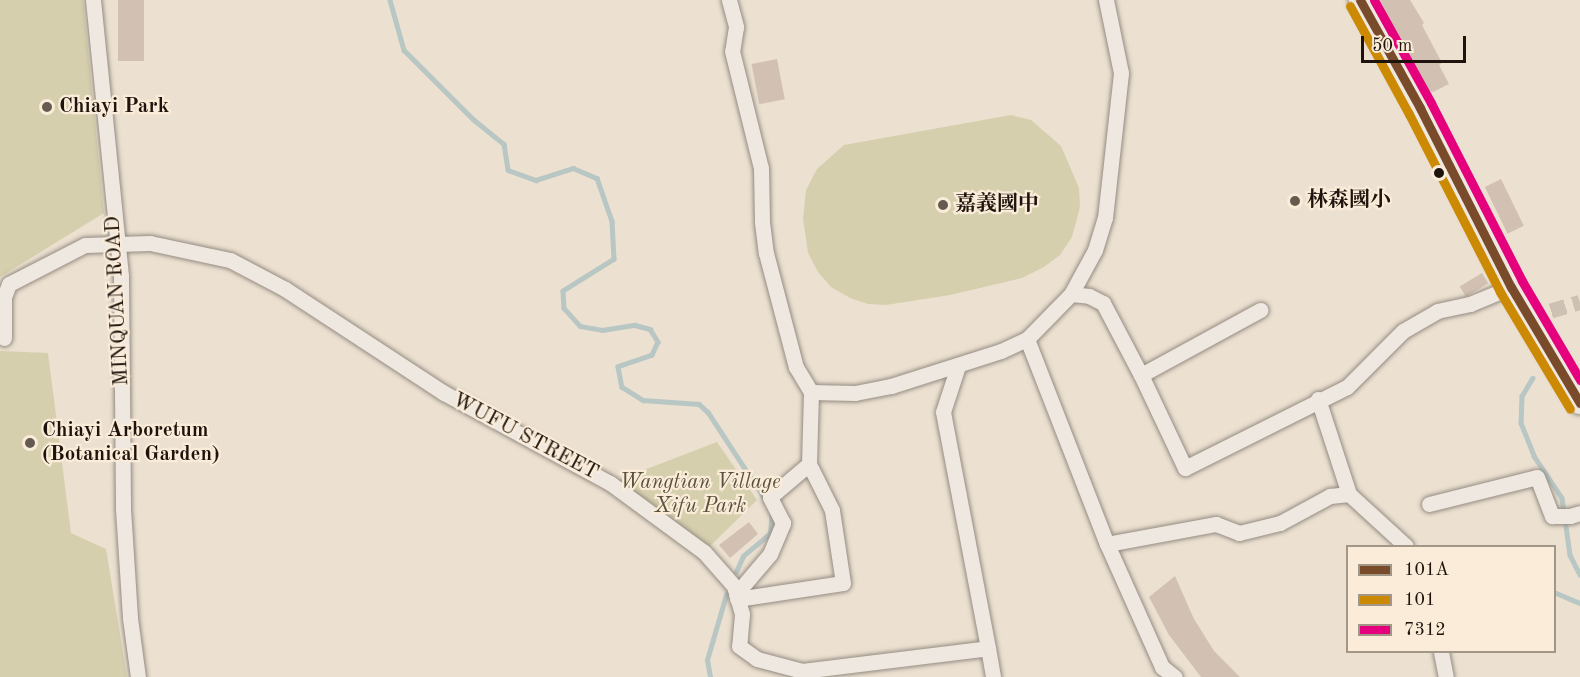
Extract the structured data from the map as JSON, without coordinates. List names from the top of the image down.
{
  "streets": {
    "street": ["MINQUAN ROAD", "WUFU STREET"]
  },
  "crossings": [
    ["MINQUAN ROAD", "WUFU STREET"]
  ],
  "parks": ["Wangtian Village Xifu Park"],
  "places": [
    "Chiayi Park",
    "林森國小",
    "嘉義國中",
    "Chiayi Arboretum (Botanical Garden)"
  ],
  "lines": ["transit line 101A", "transit line 7312", "transit line 101"],
  "legend": ["101A", "101", "7312"],
  "scale_bar": "50 m"
}
